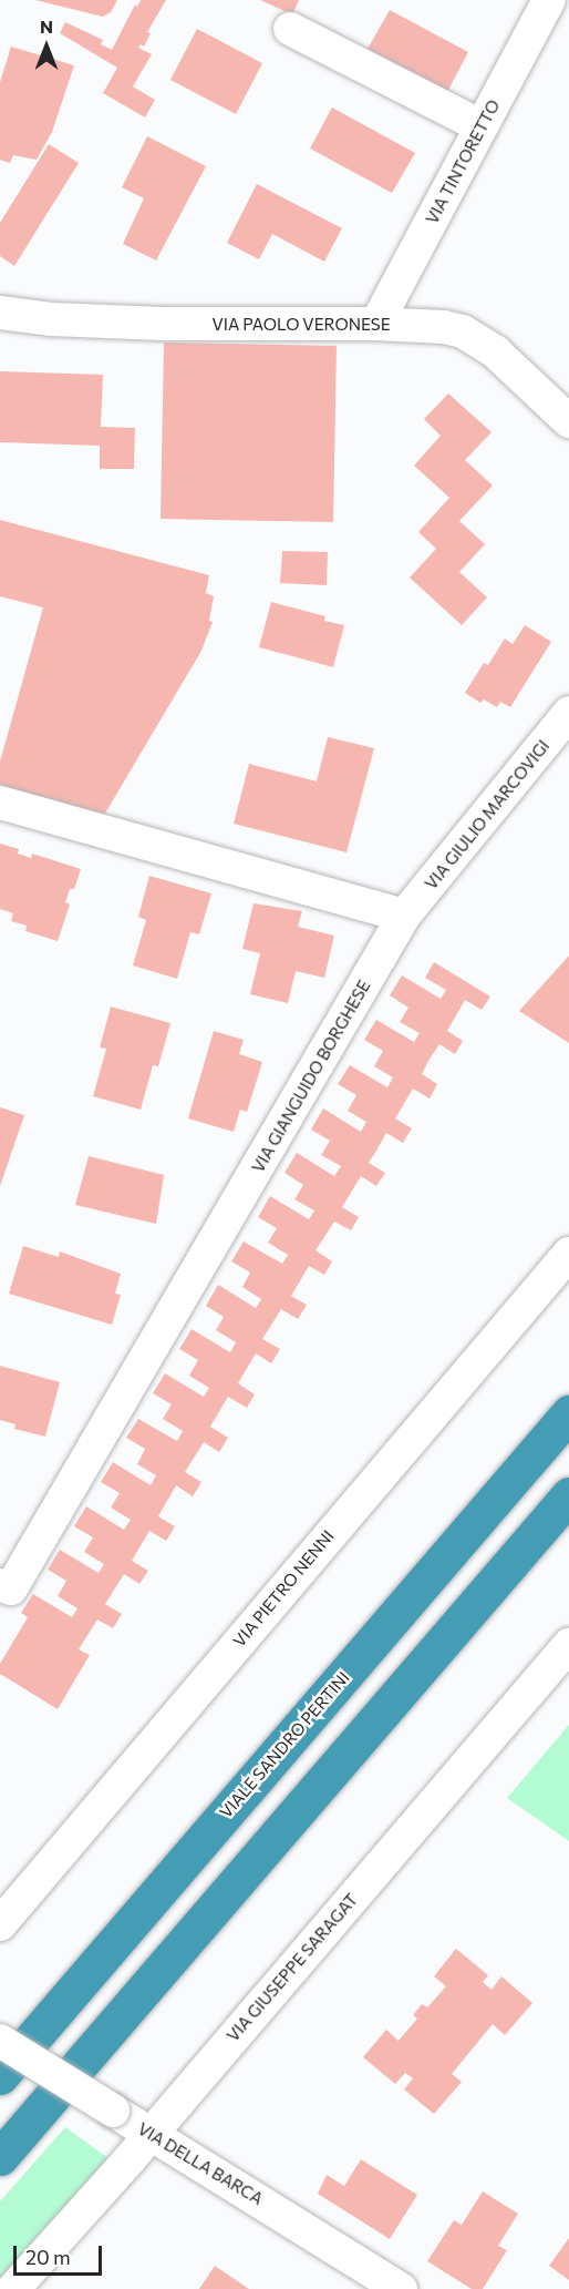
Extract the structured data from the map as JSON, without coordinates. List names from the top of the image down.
{
  "streets": {
    "highway": ["VIALE SANDRO PERTINI"],
    "street": [
      "VIA TINTORETTO",
      "VIA PAOLO VERONESE",
      "VIA GIULIO MARCOVIGI",
      "VIA GIANGUIDO BORGHESE",
      "VIA PIETRO NENNI",
      "VIA GIUSEPPE SARAGAT",
      "VIA DELLA BARCA"
    ]
  },
  "crossings": [
    ["VIA TINTORETTO", "VIA PAOLO VERONESE"],
    ["VIA GIULIO MARCOVIGI", "VIA GIANGUIDO BORGHESE"],
    ["VIA GIUSEPPE SARAGAT", "VIA DELLA BARCA"]
  ],
  "scale_bar": "20 m",
  "north": "top"
}
